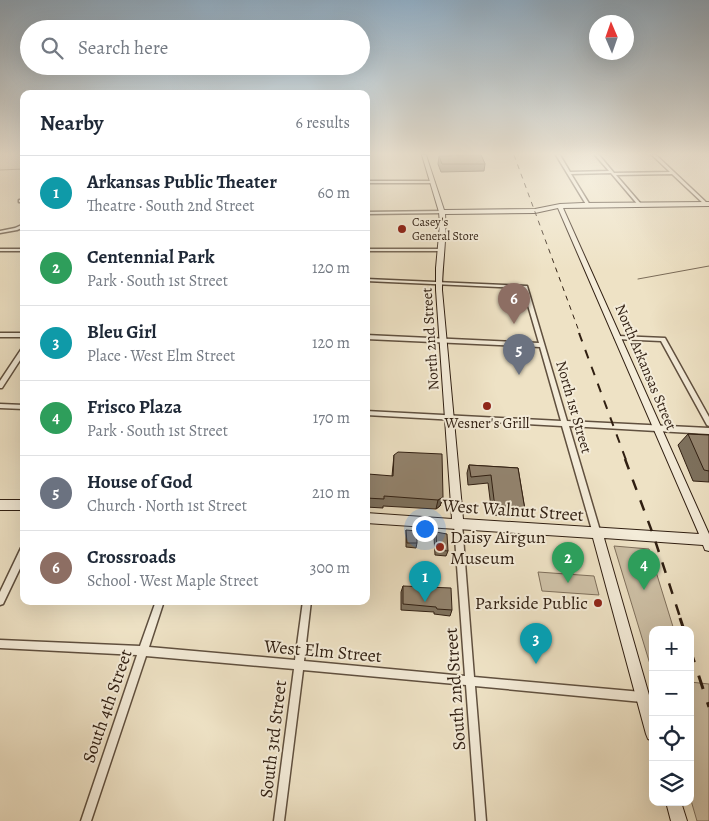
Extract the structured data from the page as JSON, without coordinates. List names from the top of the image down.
{
  "streets": {
    "main road": ["North 2nd Street", "North Arkansas Street", "West Walnut Street"],
    "street": [
      "North 1st Street",
      "West Elm Street",
      "South 2nd Street",
      "South 4th Street",
      "South 3rd Street"
    ]
  },
  "crossings": [
    ["North 2nd Street", "North 1st Street"],
    ["North 2nd Street", "West Walnut Street"],
    ["North 2nd Street", "South 2nd Street"],
    ["North Arkansas Street", "West Walnut Street"],
    ["North 1st Street", "West Walnut Street"],
    ["West Walnut Street", "South 2nd Street"],
    ["West Elm Street", "South 2nd Street"],
    ["West Elm Street", "South 4th Street"],
    ["West Elm Street", "South 3rd Street"]
  ],
  "places": [
    "Casey's General Store",
    "Wesner's Grill",
    "Daisy Airgun Museum",
    "Parkside Public"
  ],
  "north": "top",
  "page": {
    "search": "Search here",
    "heading": ["Nearby", "6 results"],
    "list": [
      {
        "mark": "1",
        "name": "Arkansas Public Theater",
        "note": "Theatre · South 2nd Street",
        "value": "60 m"
      },
      {
        "mark": "2",
        "name": "Centennial Park",
        "note": "Park · South 1st Street",
        "value": "120 m"
      },
      {
        "mark": "3",
        "name": "Bleu Girl",
        "note": "Place · West Elm Street",
        "value": "120 m"
      },
      {
        "mark": "4",
        "name": "Frisco Plaza",
        "note": "Park · South 1st Street",
        "value": "170 m"
      },
      {
        "mark": "5",
        "name": "House of God",
        "note": "Church · North 1st Street",
        "value": "210 m"
      },
      {
        "mark": "6",
        "name": "Crossroads",
        "note": "School · West Maple Street",
        "value": "300 m"
      }
    ],
    "pins": [
      "6",
      "5",
      "2",
      "4",
      "1",
      "3"
    ],
    "map_buttons": ["+", "−"]
  }
}
